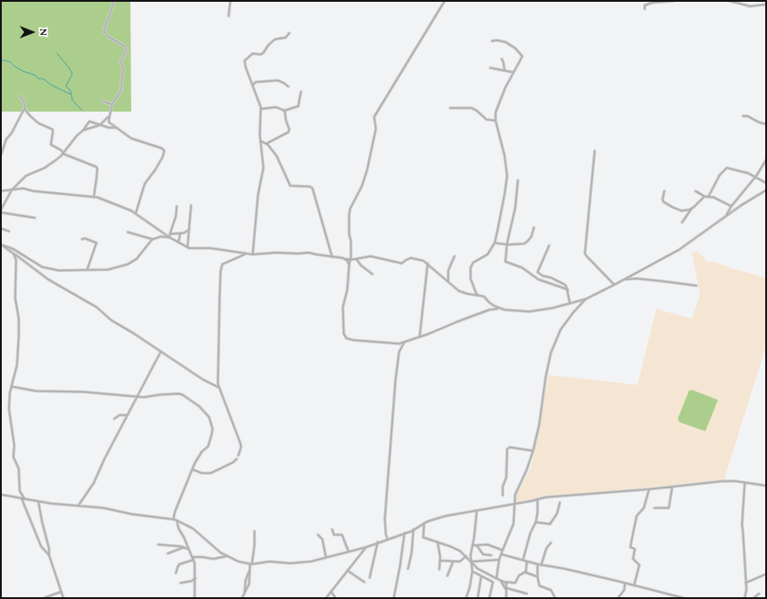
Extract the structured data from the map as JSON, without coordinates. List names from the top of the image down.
{
  "north": "right"
}
